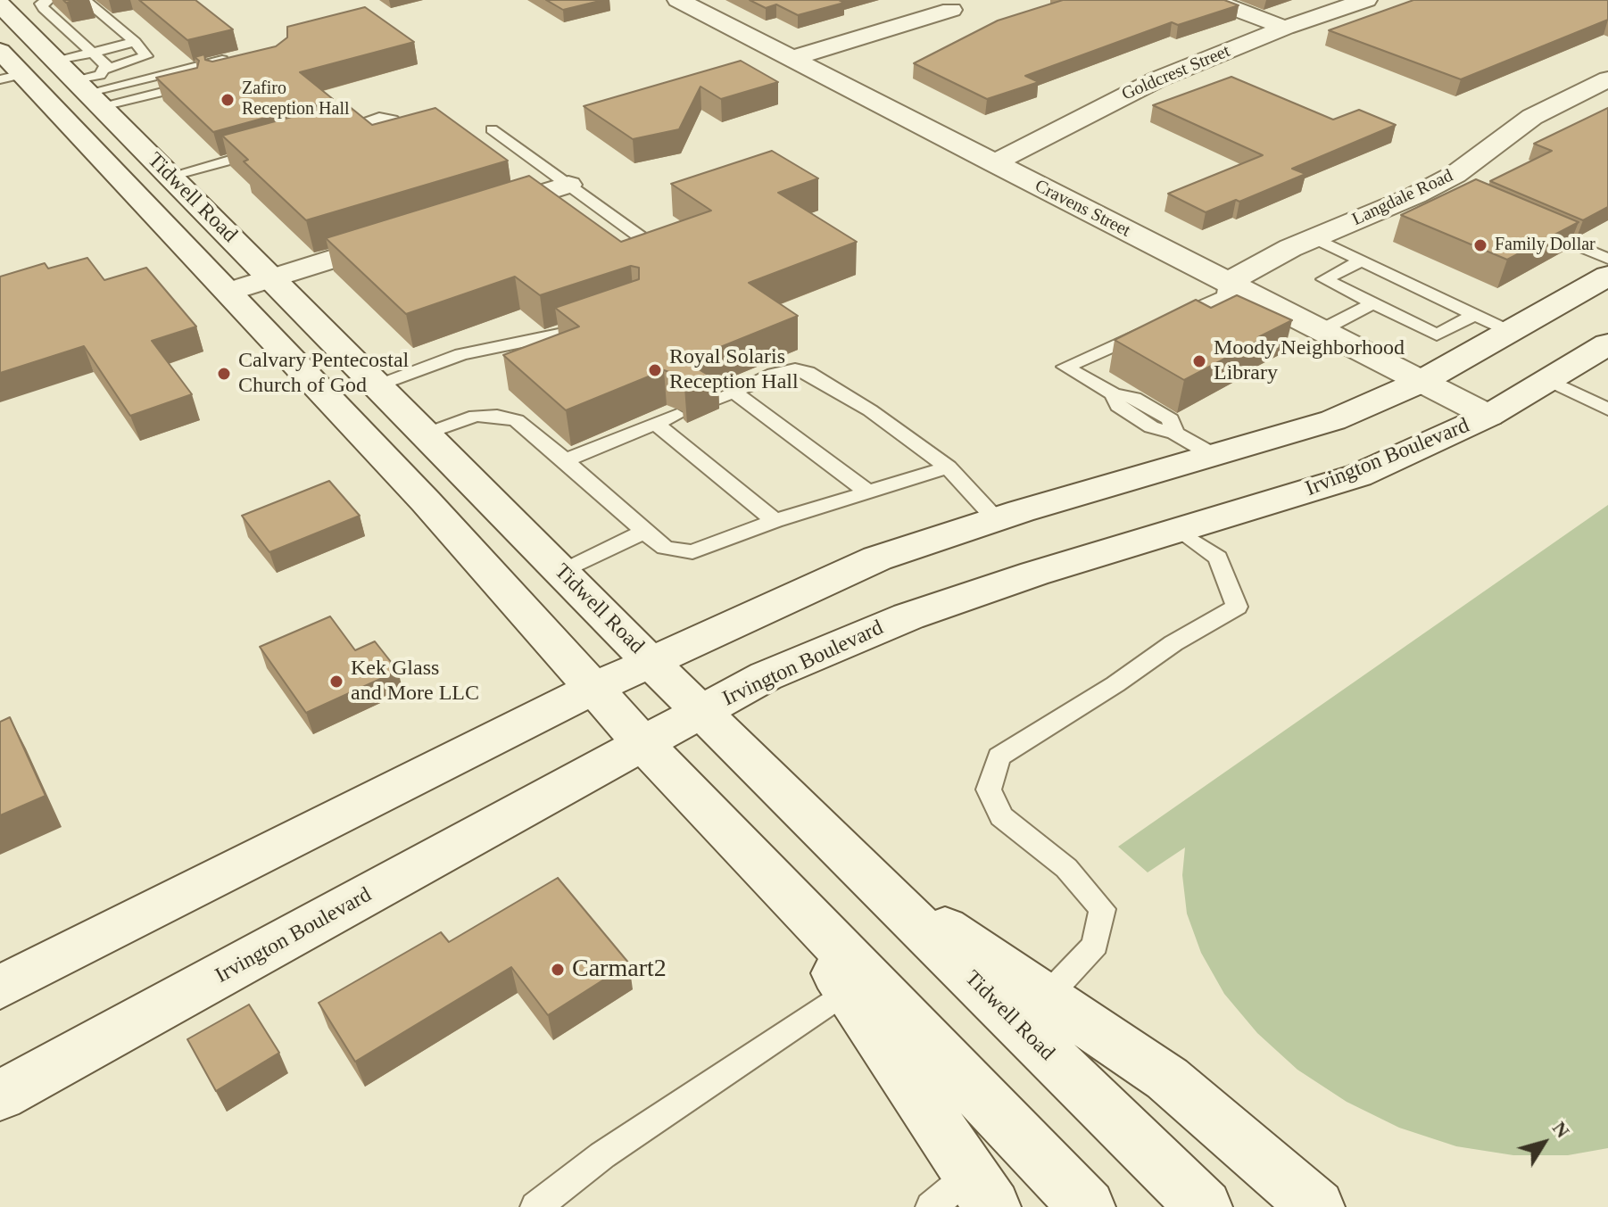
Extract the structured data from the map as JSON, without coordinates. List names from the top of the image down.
{
  "streets": {
    "main road": [
      "Goldcrest Street",
      "Tidwell Road",
      "Langdale Road",
      "Cravens Street",
      "Irvington Boulevard"
    ]
  },
  "crossings": [
    ["Goldcrest Street", "Cravens Street"],
    ["Tidwell Road", "Irvington Boulevard"],
    ["Langdale Road", "Cravens Street"],
    ["Cravens Street", "Irvington Boulevard"]
  ],
  "places": [
    "Zafiro Reception Hall",
    "Family Dollar",
    "Moody Neighborhood Library",
    "Royal Solaris Reception Hall",
    "Calvary Pentecostal Church of God",
    "Kek Glass and More LLC",
    "Carmart2"
  ],
  "north": "top right"
}
